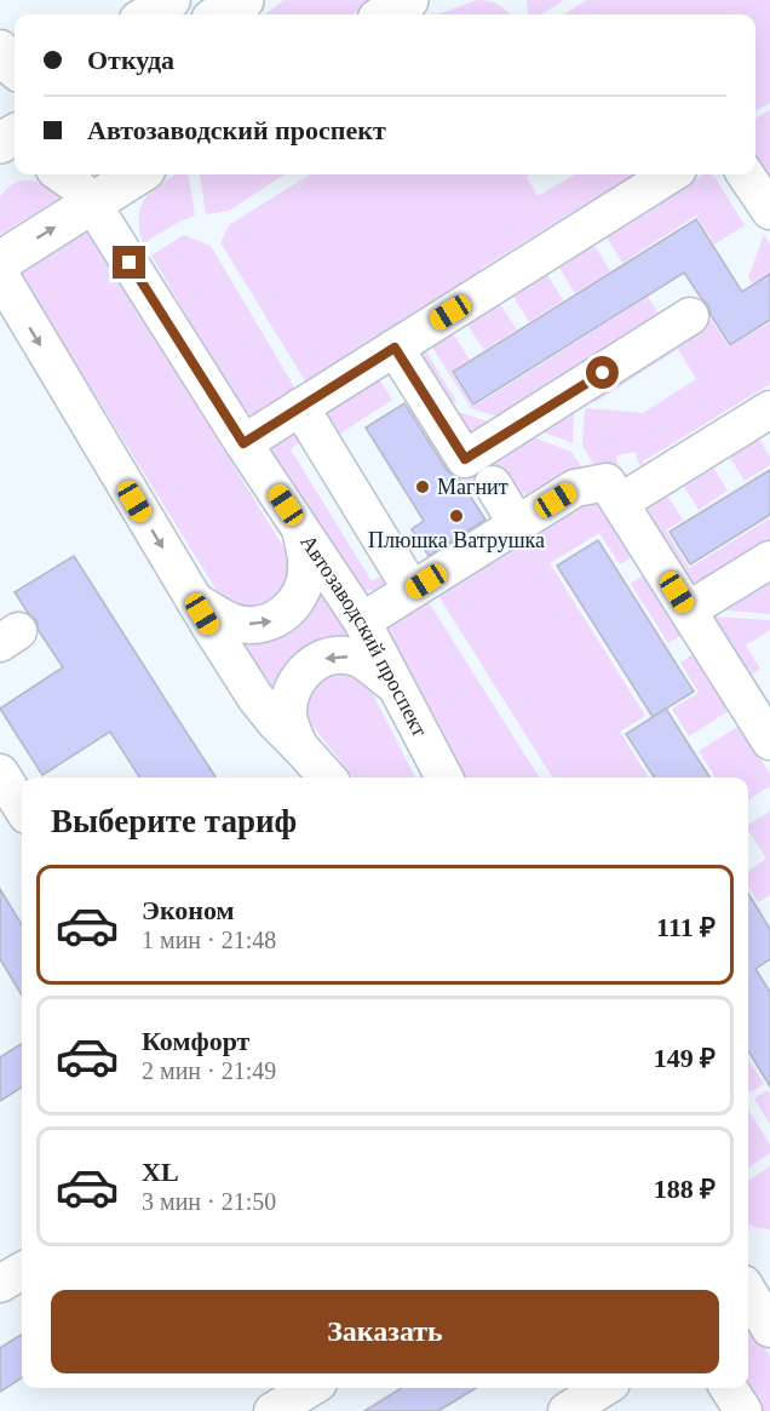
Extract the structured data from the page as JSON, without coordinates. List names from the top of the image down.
{
  "streets": {
    "street": ["Автозаводский проспект"]
  },
  "places": ["Магнит", "Плюшка Ватрушка"],
  "page": {
    "banner": ["Откуда", "Автозаводский проспект"],
    "heading": "Выберите тариф",
    "list": [
      {
        "name": "Эконом",
        "note": "1 мин · 21:48",
        "value": "111 ₽"
      },
      {
        "name": "Комфорт",
        "note": "2 мин · 21:49",
        "value": "149 ₽"
      },
      {
        "name": "XL",
        "note": "3 мин · 21:50",
        "value": "188 ₽"
      }
    ],
    "buttons": "Заказать"
  }
}
